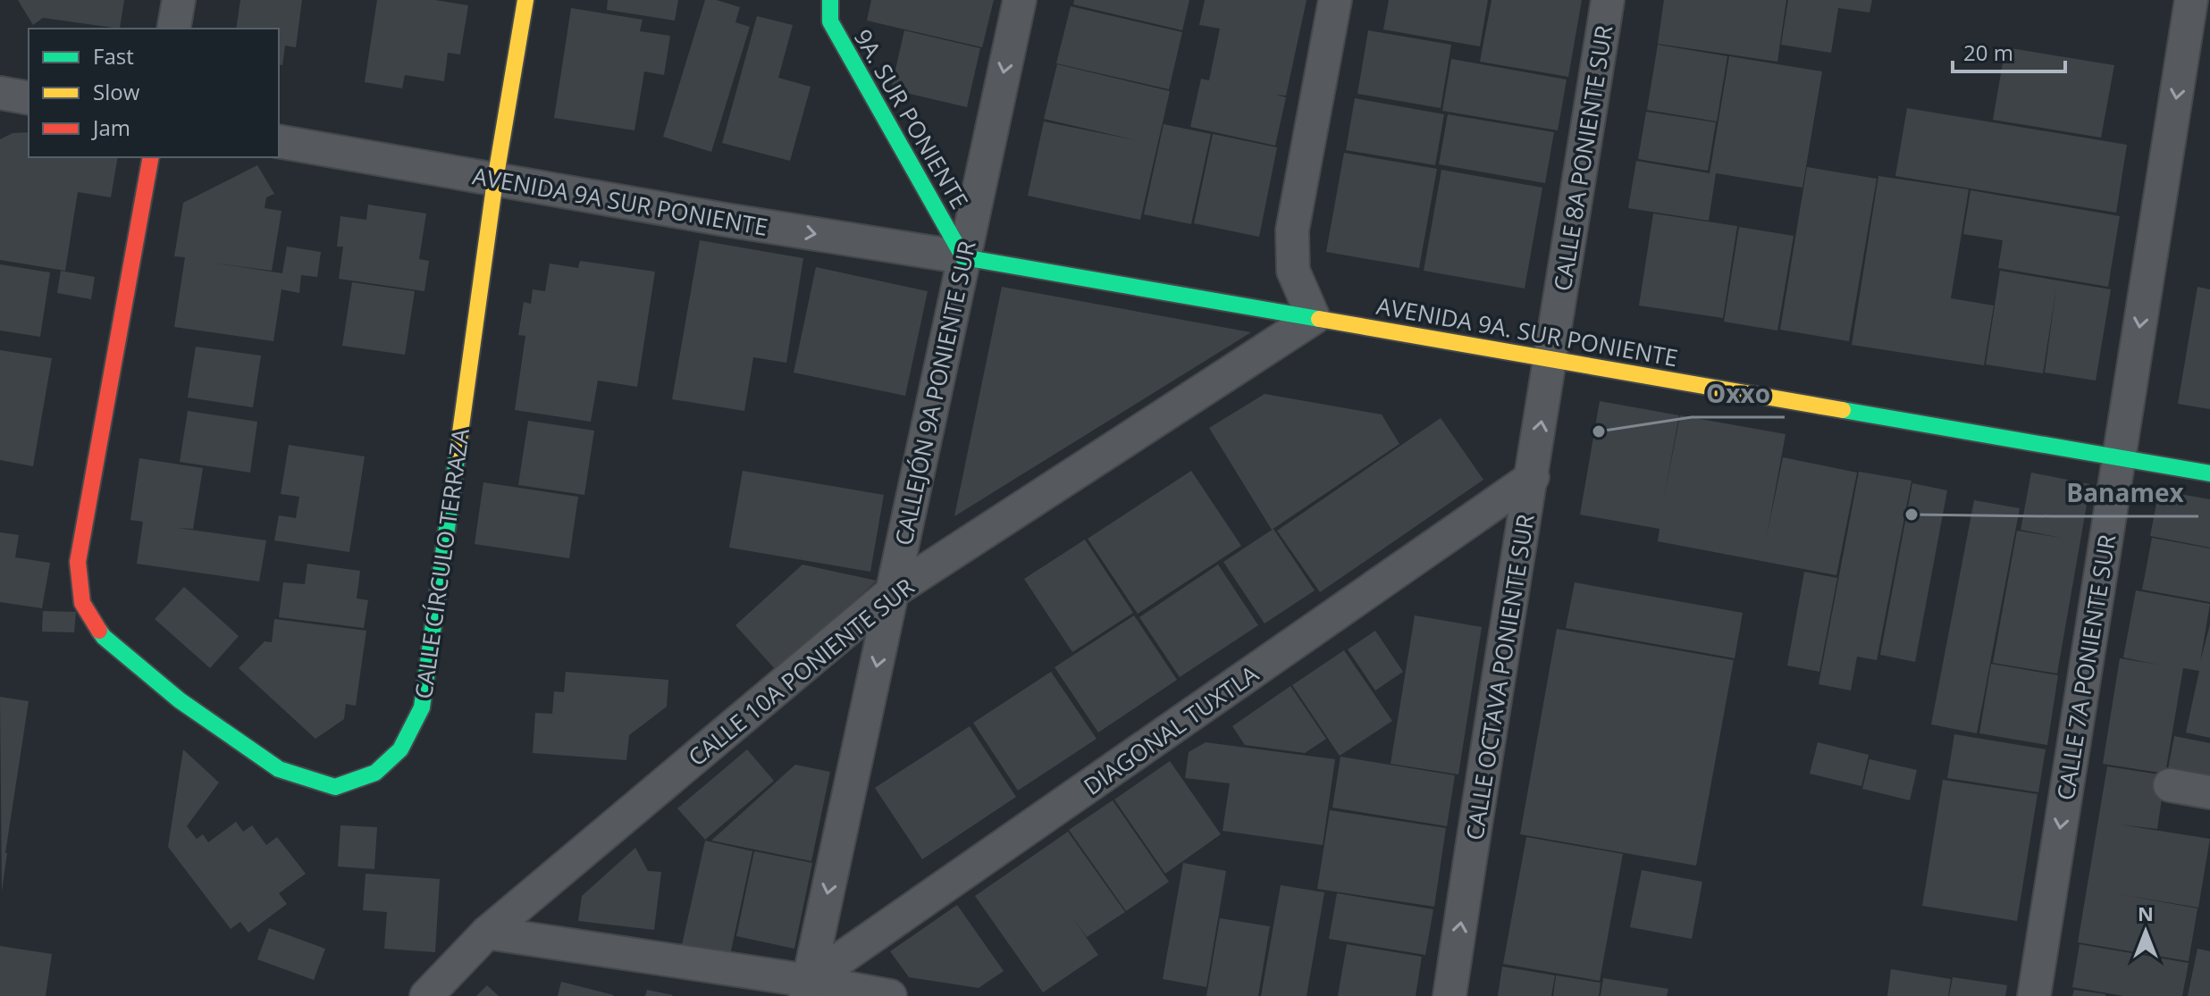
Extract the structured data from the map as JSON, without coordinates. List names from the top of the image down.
{
  "streets": {
    "street": [
      "9A. SUR PONIENTE",
      "CALLE 8A PONIENTE SUR",
      "AVENIDA 9A SUR PONIENTE",
      "AVENIDA 9A. SUR PONIENTE",
      "CALLEJÓN 9A PONIENTE SUR",
      "CALLE CÍRCULO TERRAZA",
      "CALLE 7A PONIENTE SUR",
      "CALLE 10A PONIENTE SUR",
      "CALLE OCTAVA PONIENTE SUR",
      "DIAGONAL TUXTLA"
    ]
  },
  "crossings": [
    ["9A. SUR PONIENTE", "AVENIDA 9A SUR PONIENTE"],
    ["9A. SUR PONIENTE", "AVENIDA 9A. SUR PONIENTE"],
    ["9A. SUR PONIENTE", "CALLEJÓN 9A PONIENTE SUR"],
    ["CALLE 8A PONIENTE SUR", "AVENIDA 9A. SUR PONIENTE"],
    ["CALLE 8A PONIENTE SUR", "CALLE OCTAVA PONIENTE SUR"],
    ["AVENIDA 9A SUR PONIENTE", "AVENIDA 9A. SUR PONIENTE"],
    ["AVENIDA 9A SUR PONIENTE", "CALLEJÓN 9A PONIENTE SUR"],
    ["AVENIDA 9A SUR PONIENTE", "CALLE CÍRCULO TERRAZA"],
    ["AVENIDA 9A. SUR PONIENTE", "CALLEJÓN 9A PONIENTE SUR"],
    ["AVENIDA 9A. SUR PONIENTE", "CALLE 7A PONIENTE SUR"],
    ["AVENIDA 9A. SUR PONIENTE", "CALLE 10A PONIENTE SUR"],
    ["AVENIDA 9A. SUR PONIENTE", "CALLE OCTAVA PONIENTE SUR"],
    ["CALLEJÓN 9A PONIENTE SUR", "CALLE 10A PONIENTE SUR"],
    ["CALLEJÓN 9A PONIENTE SUR", "DIAGONAL TUXTLA"],
    ["CALLE OCTAVA PONIENTE SUR", "DIAGONAL TUXTLA"]
  ],
  "one_way": [
    "AVENIDA 9A SUR PONIENTE",
    "CALLEJÓN 9A PONIENTE SUR",
    "CALLE 7A PONIENTE SUR",
    "CALLE OCTAVA PONIENTE SUR"
  ],
  "places": ["Oxxo", "Banamex"],
  "legend": ["Fast", "Slow", "Jam"],
  "scale_bar": "20 m",
  "north": "top"
}
